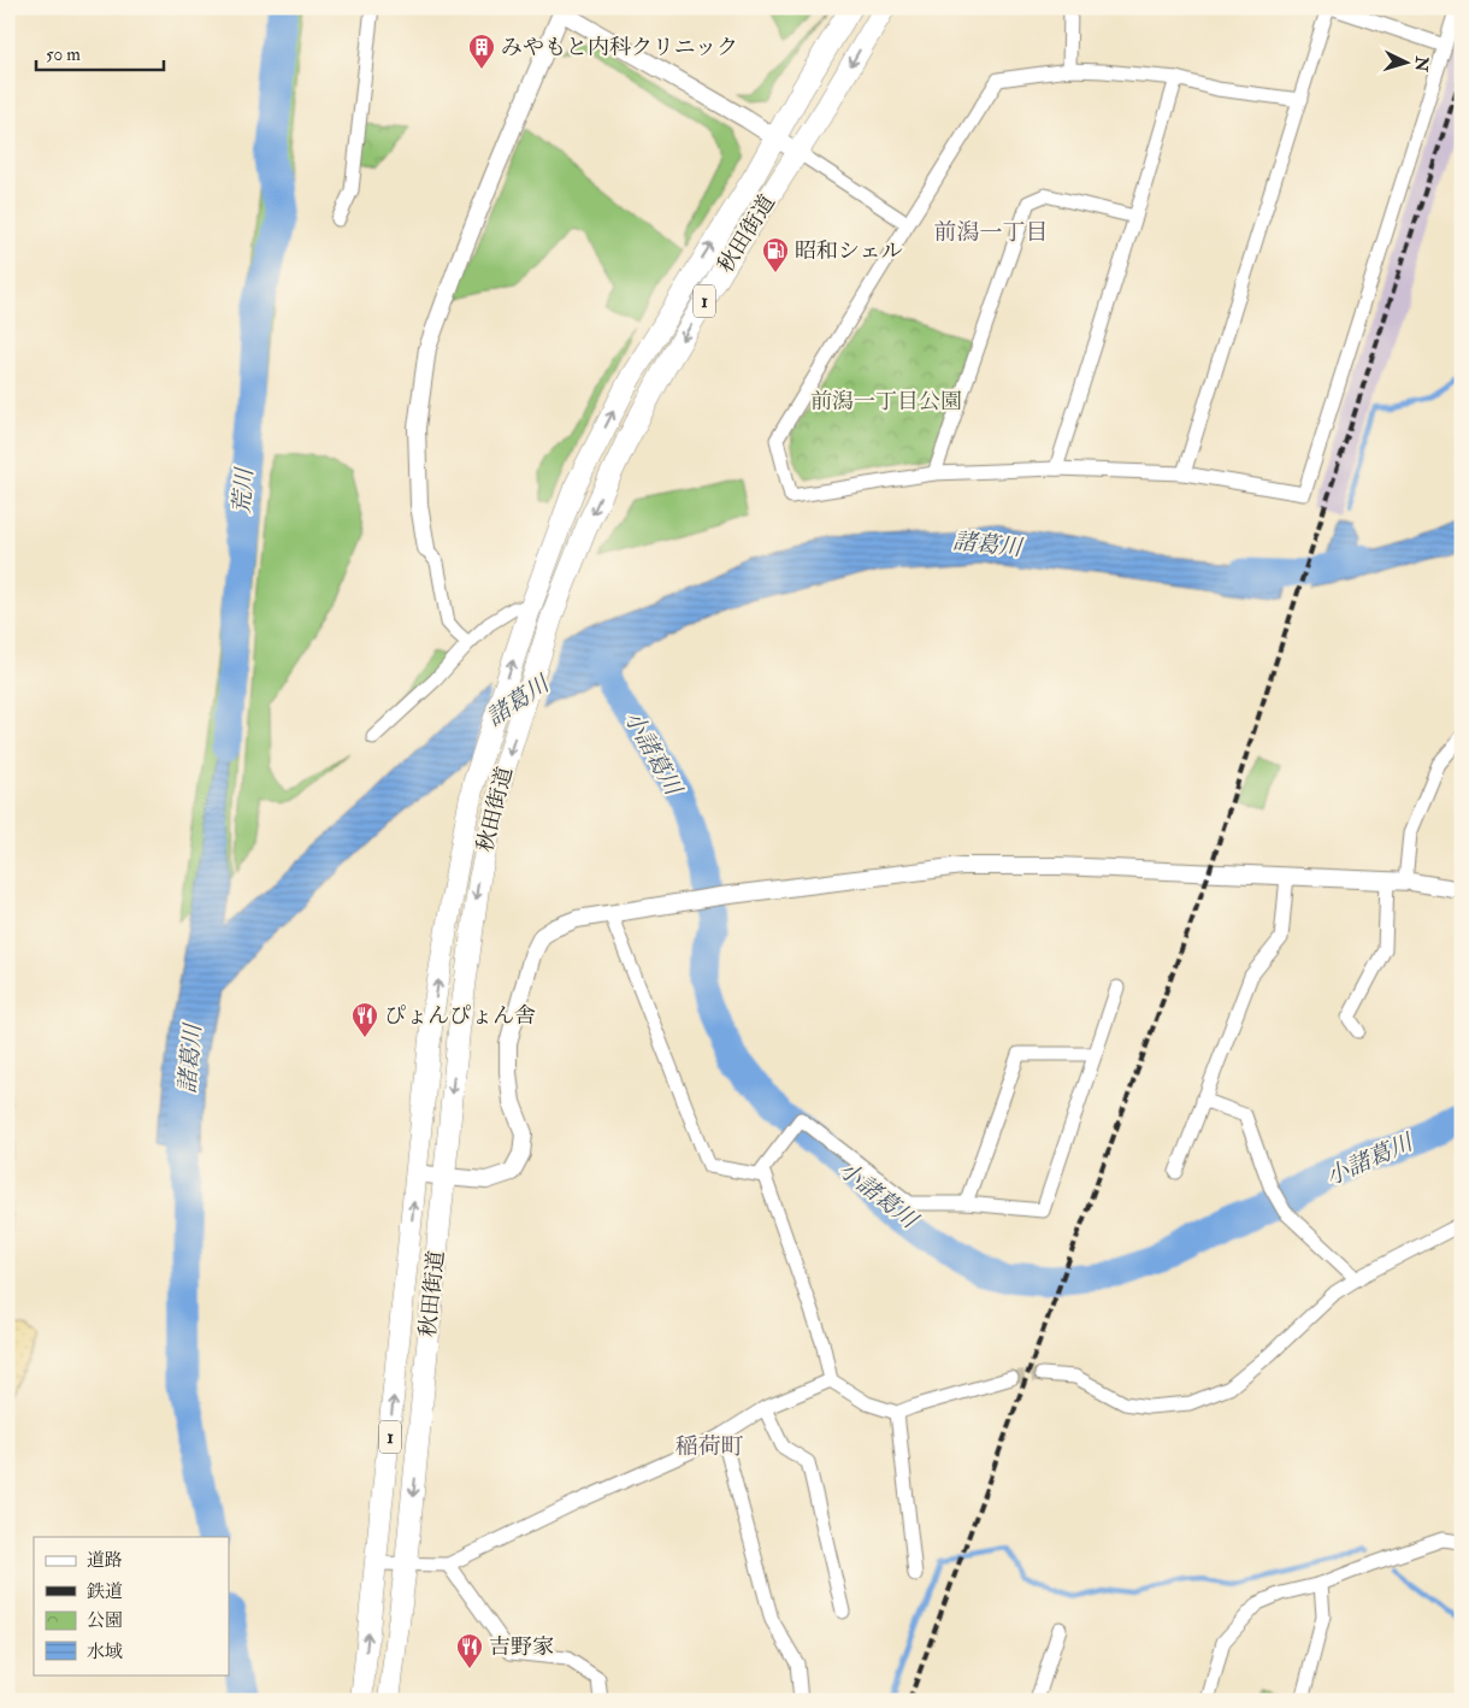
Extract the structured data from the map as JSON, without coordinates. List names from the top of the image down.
{
  "streets": {
    "main road": ["秋田街道", "1"]
  },
  "districts": ["前潟一丁目", "稲荷町"],
  "water": ["荒川", "諸葛川", "小諸葛川"],
  "parks": ["前潟一丁目公園"],
  "places": {
    "building": ["みやもと内科クリニック"],
    "fuel station": ["昭和シェル"],
    "restaurant": ["ぴょんぴょん舎", "吉野家"]
  },
  "legend": [
    "道路",
    "鉄道",
    "公園",
    "水域"
  ],
  "scale_bar": "50 m",
  "north": "right"
}
